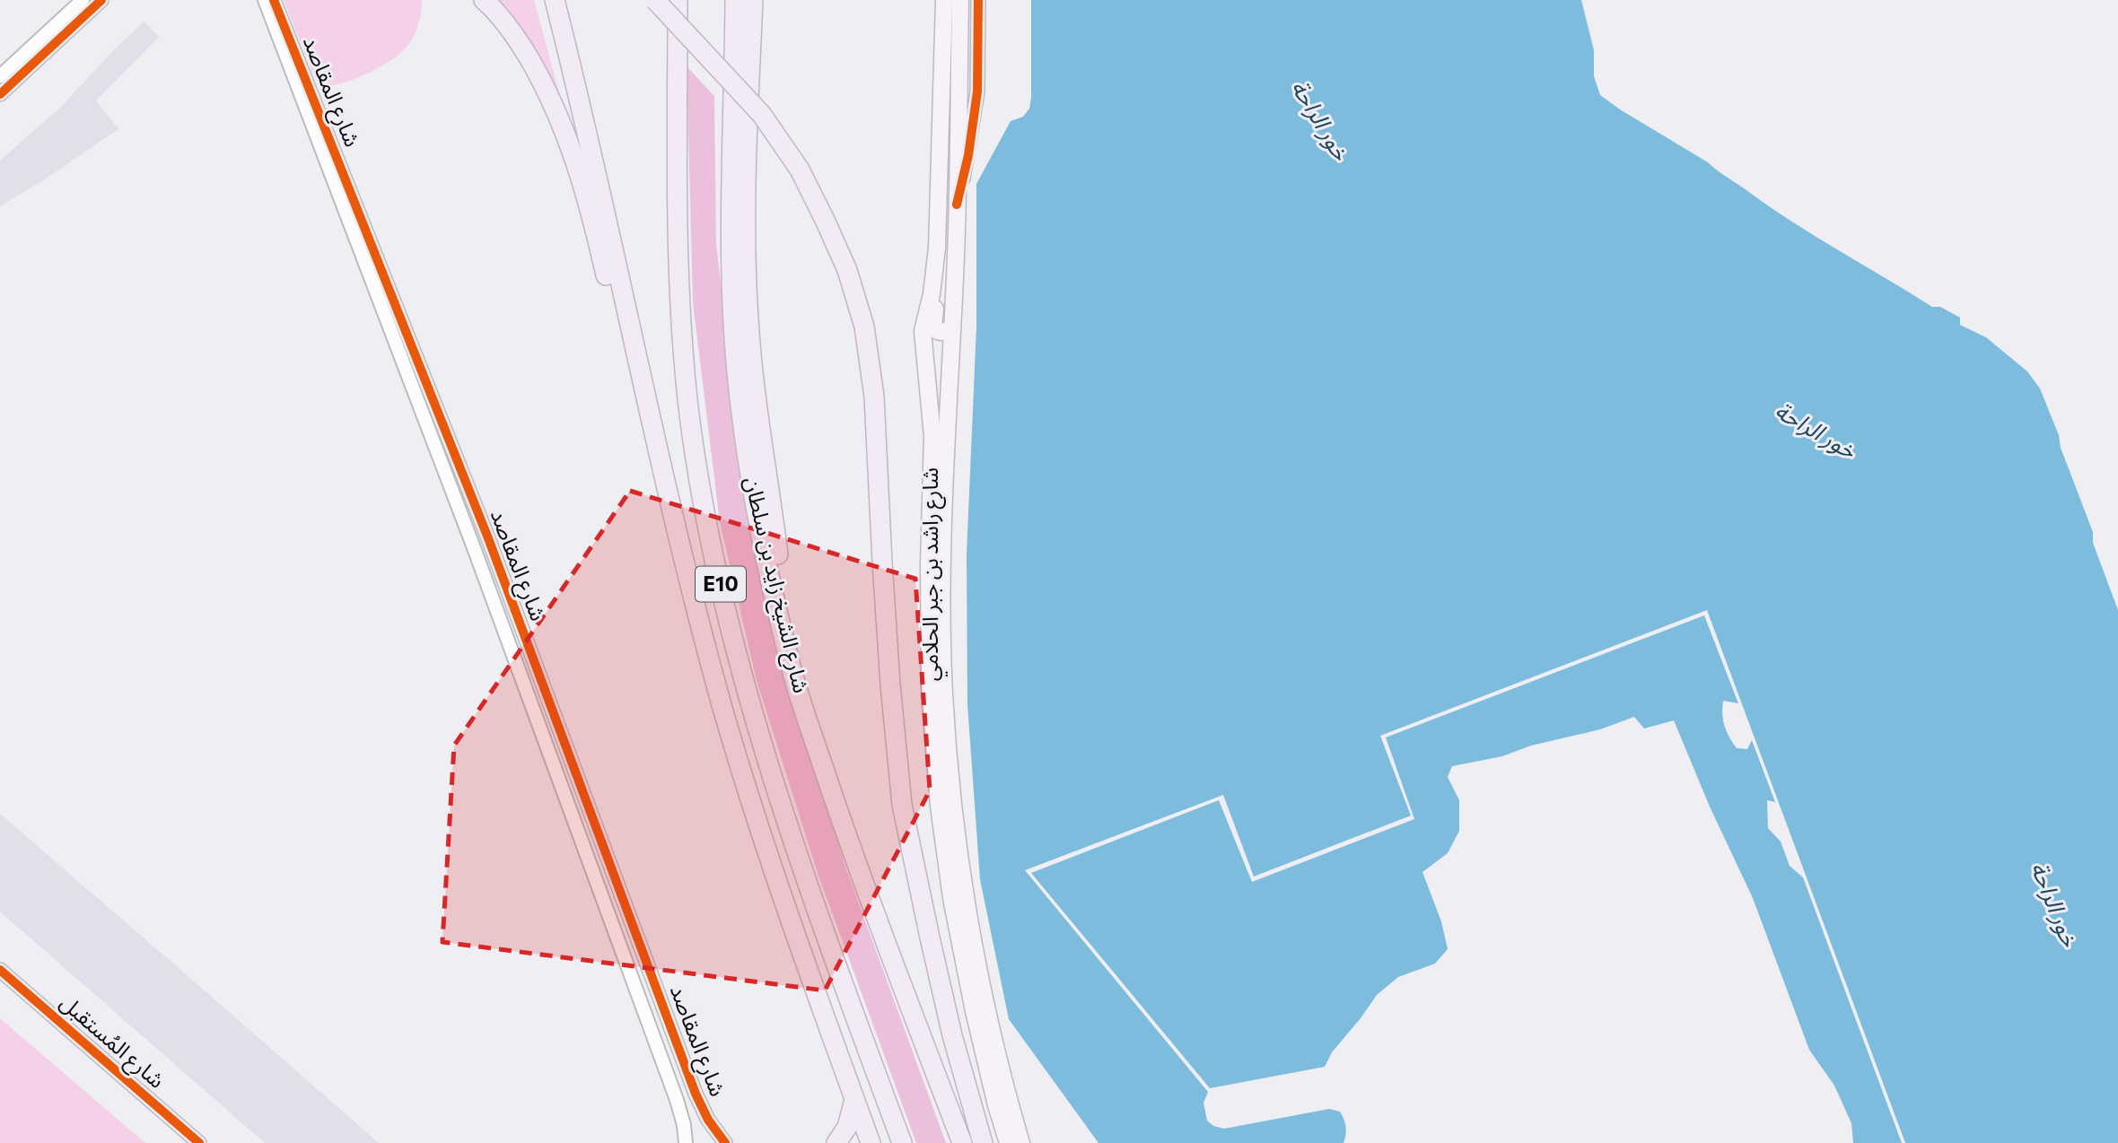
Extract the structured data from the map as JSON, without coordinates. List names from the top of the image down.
{
  "streets": {
    "highway": ["E10", "شارع الشيخ زايد بن سلطان"],
    "main road": ["شارع راشد بن جبر الحلامي"],
    "street": ["شارع المقاصد", "شارع المُستقبل"]
  },
  "water": ["خور الراحة"]
}
